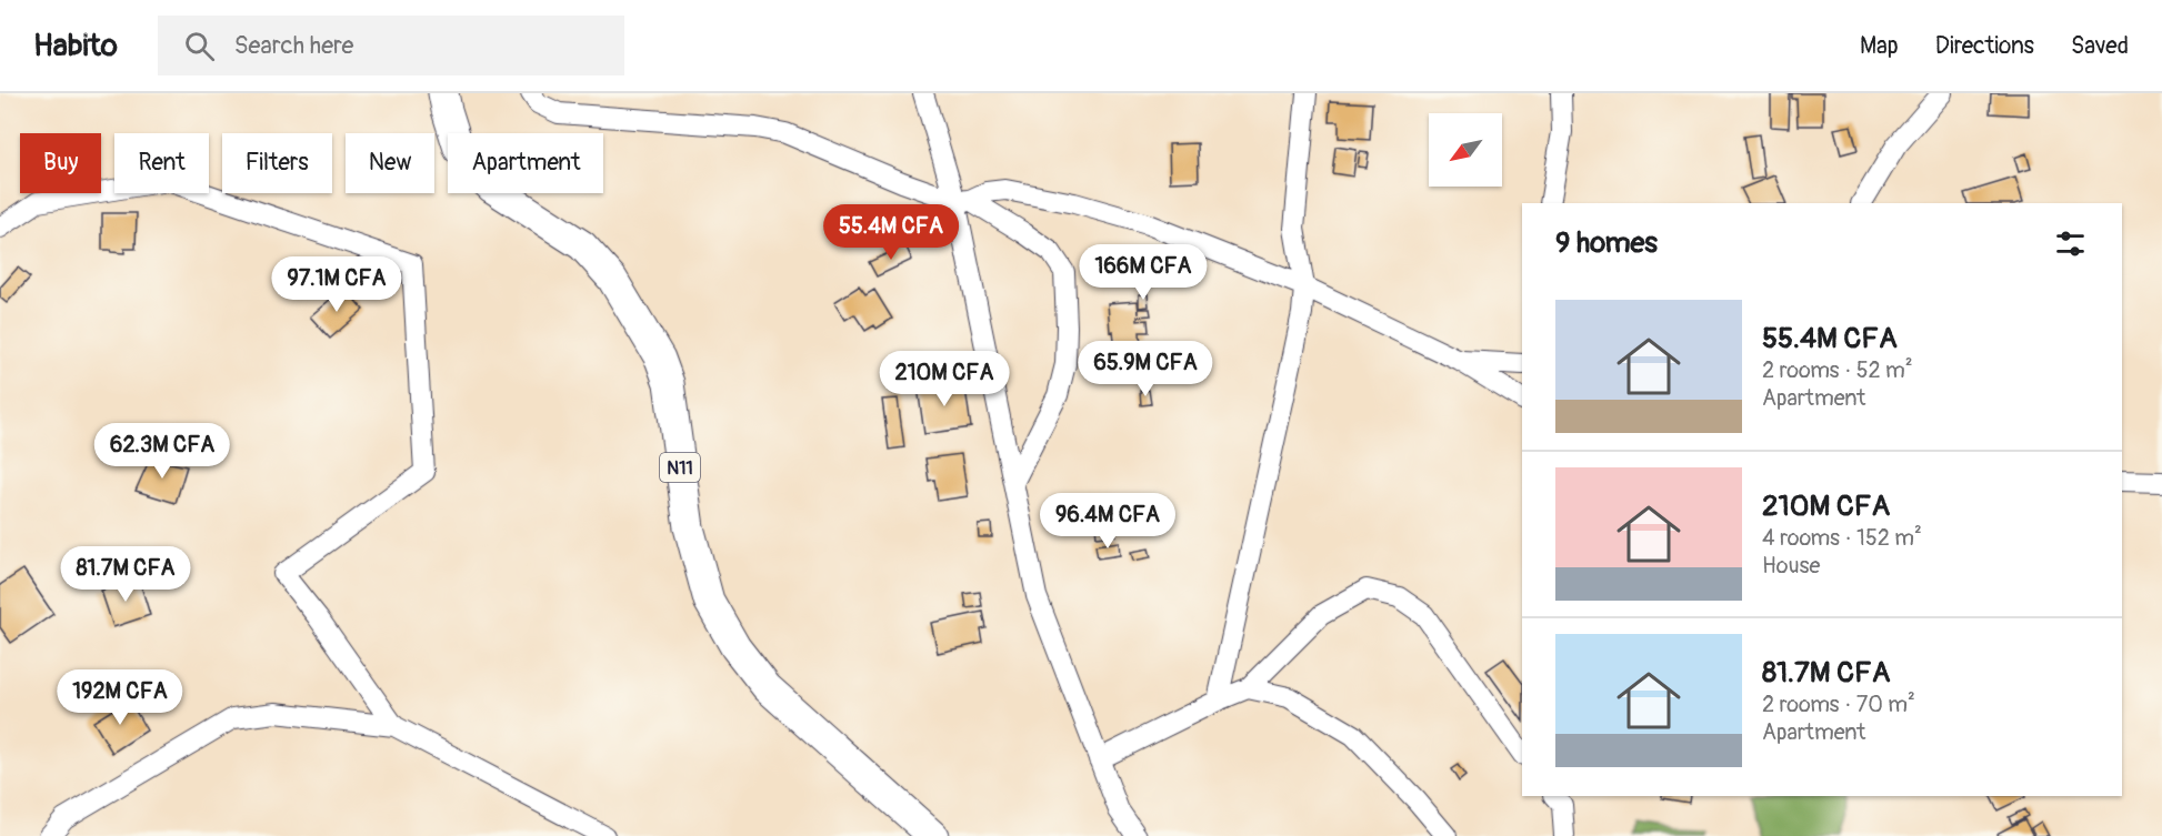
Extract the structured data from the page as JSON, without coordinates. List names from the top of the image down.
{
  "streets": {
    "highway": ["N11"]
  },
  "north": "bottom left",
  "page": {
    "header": "Habito",
    "search": "Search here",
    "nav": ["Map", "Directions", "Saved"],
    "chip": [
      "Buy",
      "Rent",
      "Filters",
      "New",
      "Apartment"
    ],
    "heading": "9 homes",
    "price": [
      "55.4M CFA",
      "166M CFA",
      "97.1M CFA",
      "65.9M CFA",
      "210M CFA",
      "62.3M CFA",
      "96.4M CFA",
      "81.7M CFA",
      "192M CFA"
    ],
    "list": [
      {
        "name": "55.4M CFA",
        "note": "2 rooms · 52 m² · Apartment"
      },
      {
        "name": "210M CFA",
        "note": "4 rooms · 152 m² · House"
      },
      {
        "name": "81.7M CFA",
        "note": "2 rooms · 70 m² · Apartment"
      }
    ]
  }
}
